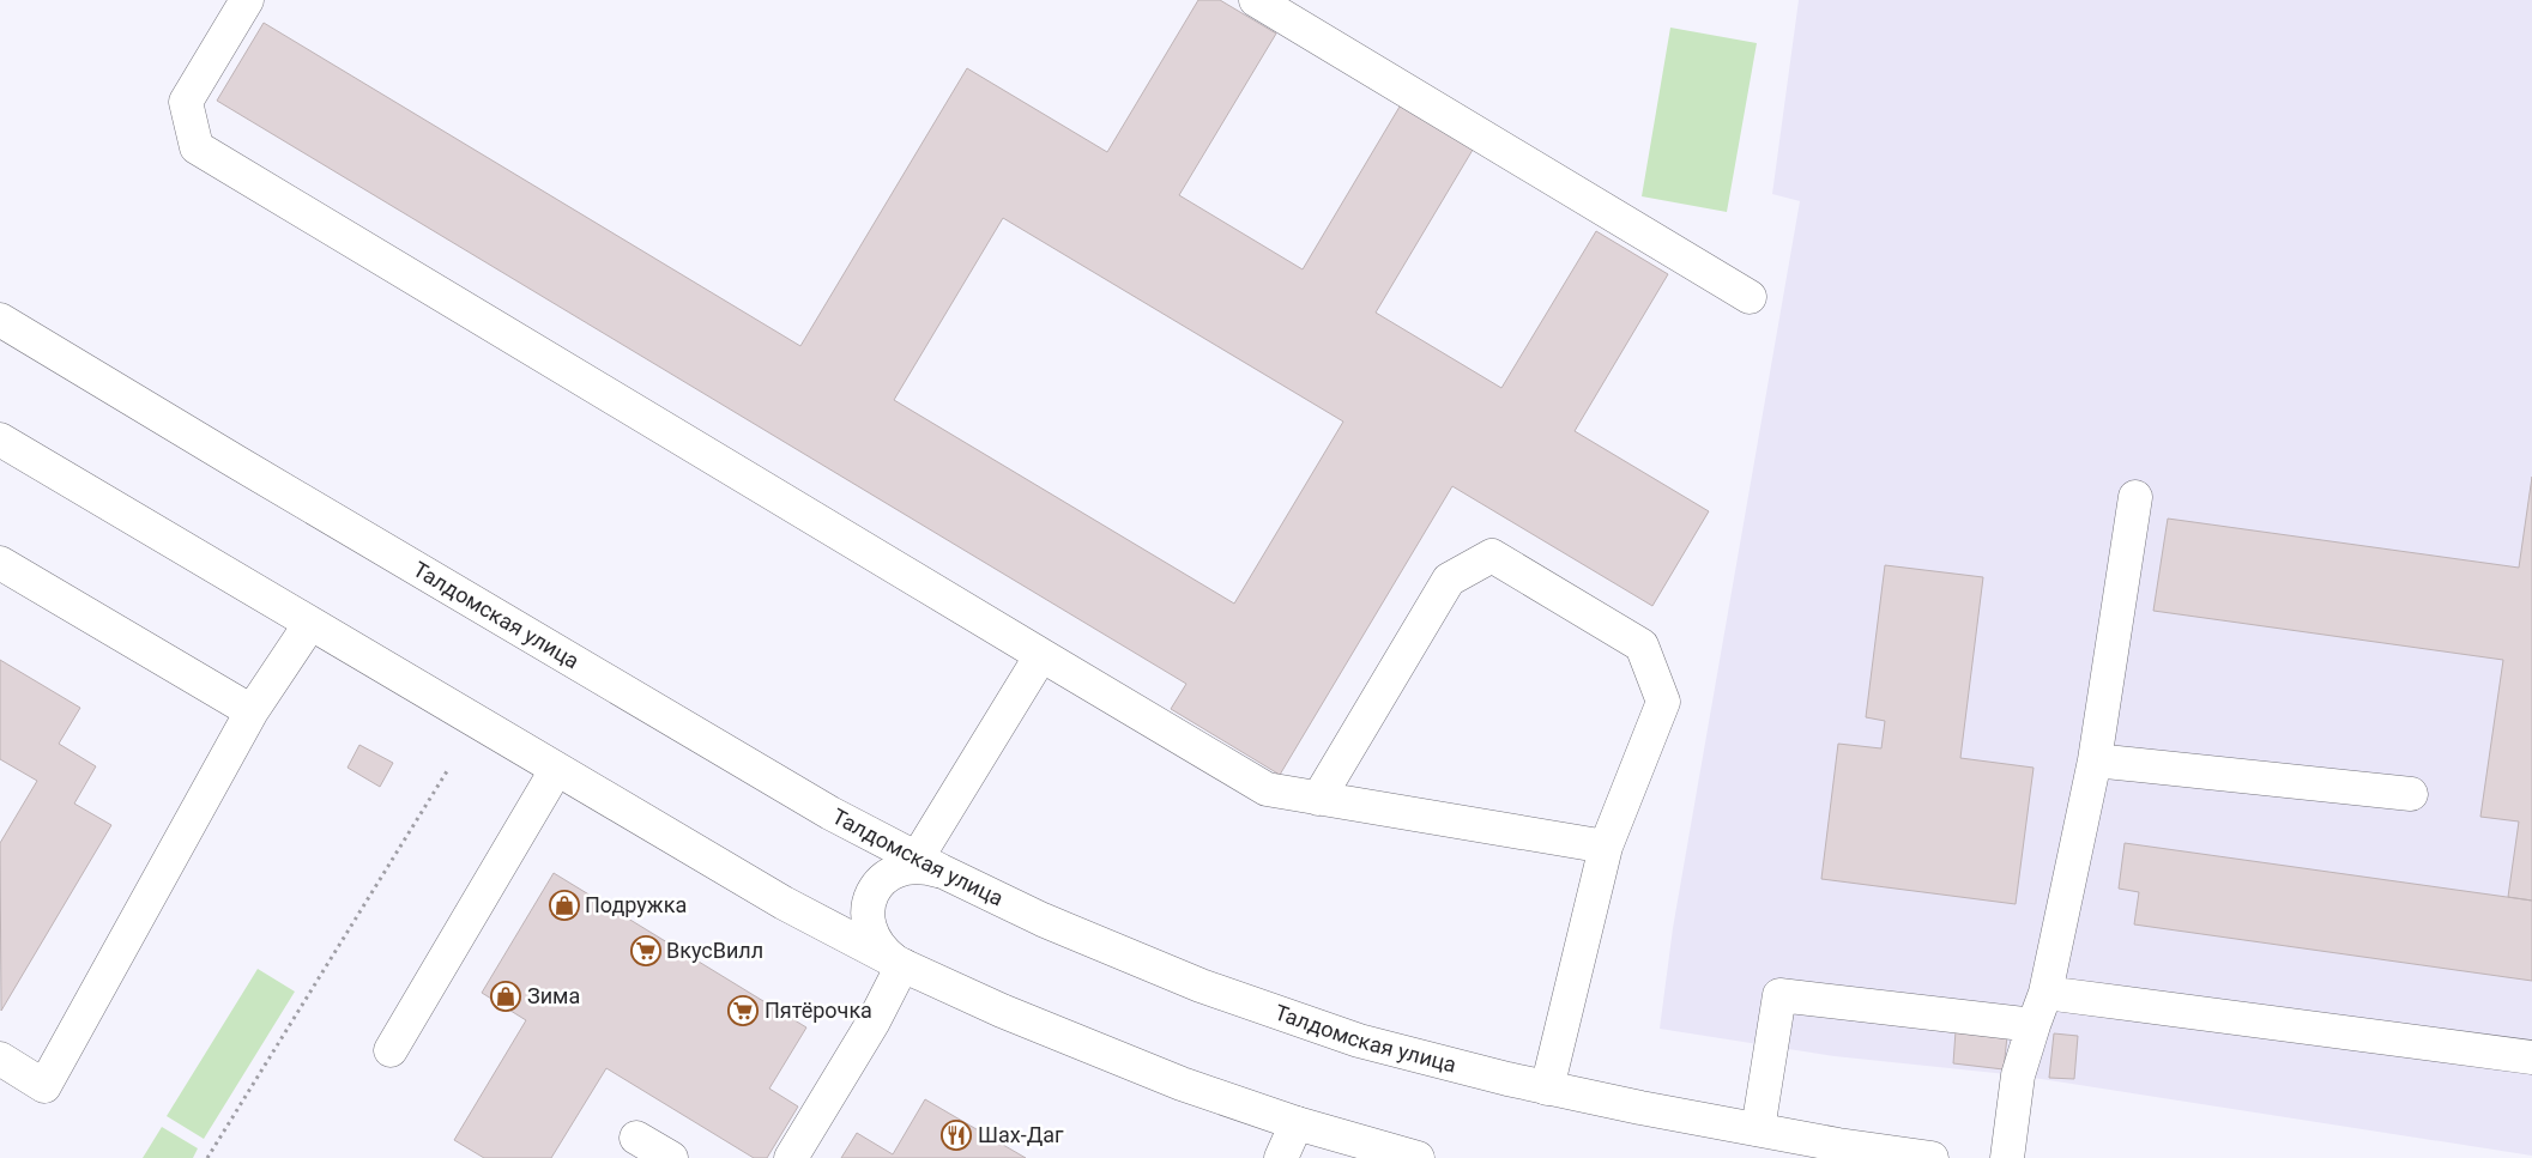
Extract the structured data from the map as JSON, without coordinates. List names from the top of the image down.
{
  "streets": {
    "main road": ["Талдомская улица"]
  },
  "places": {
    "shop": ["Подружка", "Зима"],
    "supermarket": ["ВкусВилл", "Пятёрочка"],
    "restaurant": ["Шах-Даг"]
  }
}
